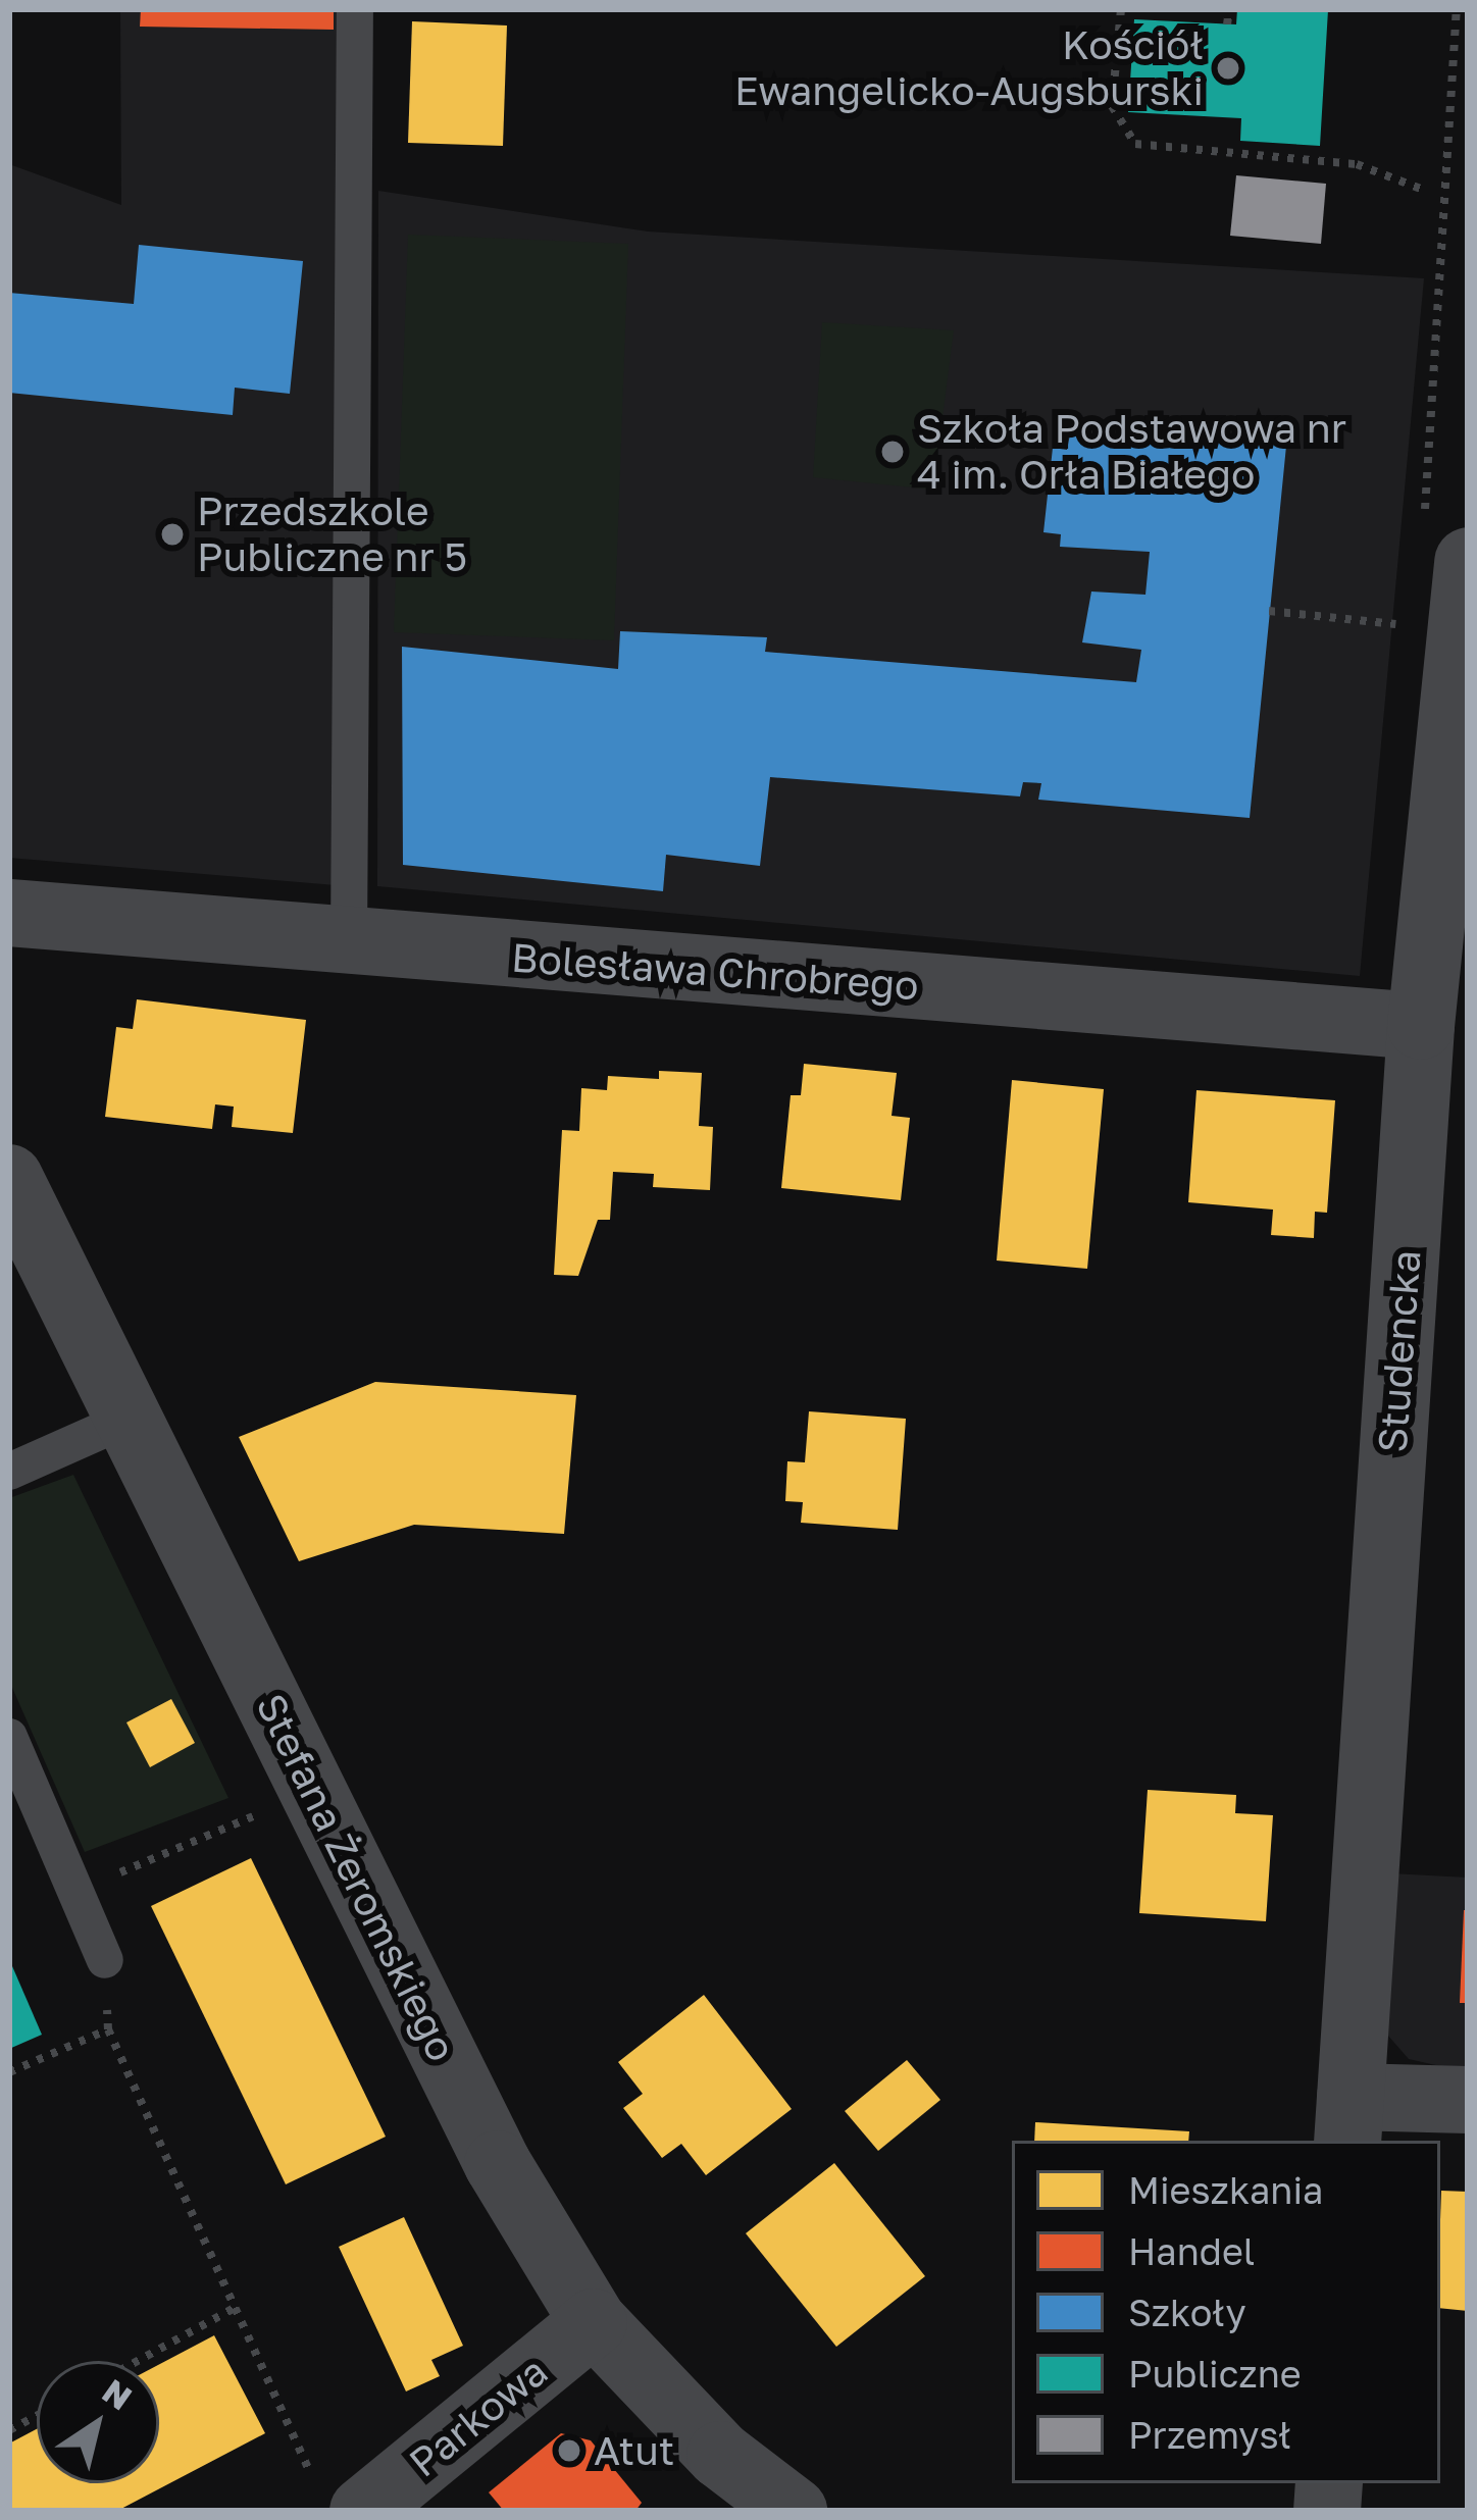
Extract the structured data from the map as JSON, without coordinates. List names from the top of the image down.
{
  "streets": {
    "street": [
      "Bolesława Chrobrego",
      "Studencka",
      "Stefana Żeromskiego",
      "Parkowa"
    ]
  },
  "crossings": [
    ["Bolesława Chrobrego", "Studencka"],
    ["Stefana Żeromskiego", "Parkowa"]
  ],
  "places": [
    "Kościół Ewangelicko-Augsburski",
    "Szkoła Podstawowa nr 4 im. Orła Białego",
    "Przedszkole Publiczne nr 5",
    "Atut"
  ],
  "legend": [
    "Mieszkania",
    "Handel",
    "Szkoły",
    "Publiczne",
    "Przemysł"
  ],
  "north": "top right"
}
